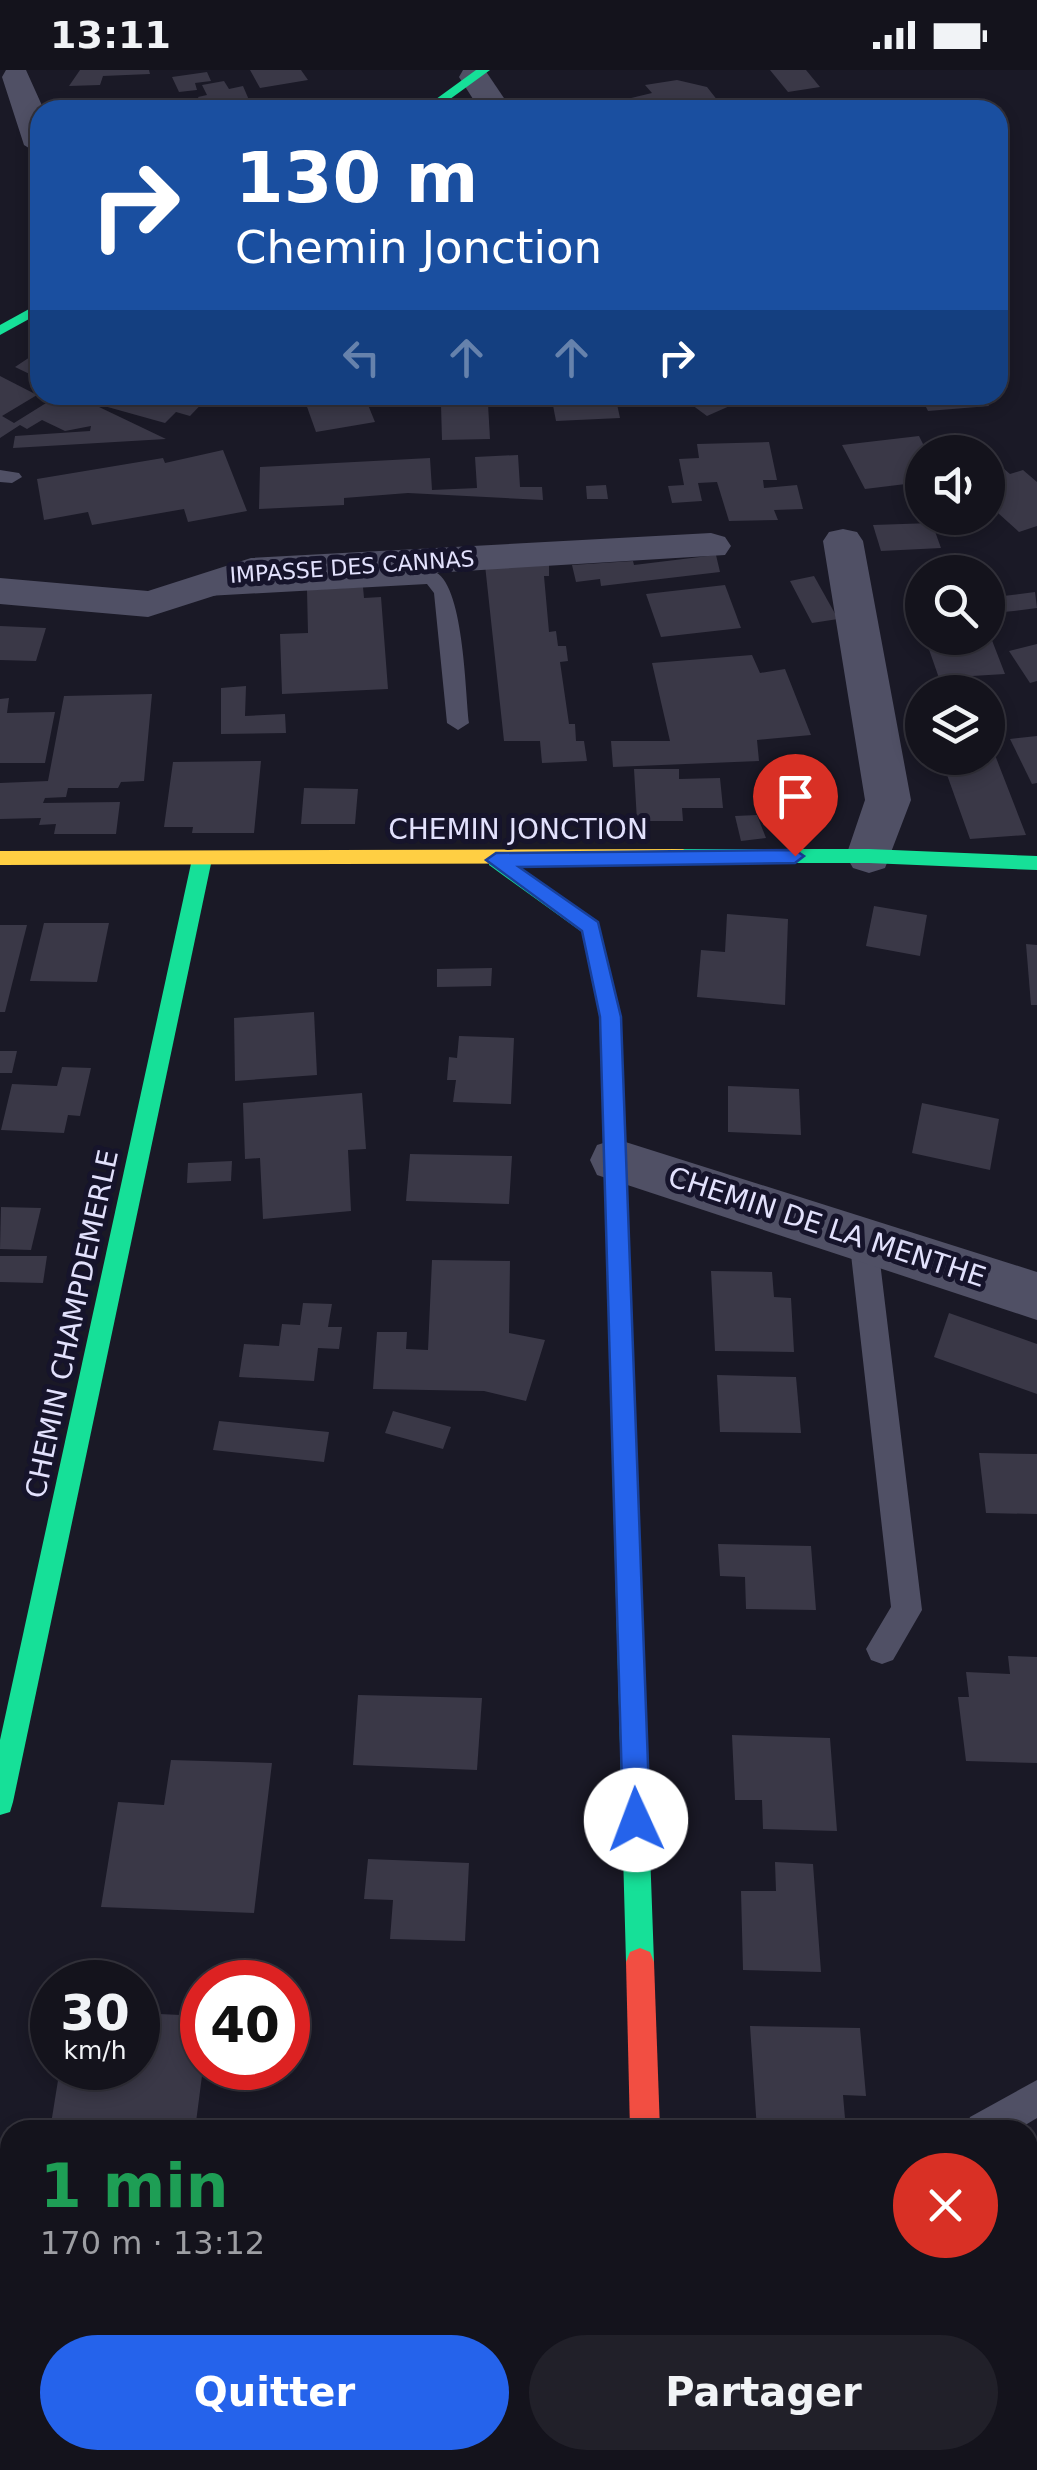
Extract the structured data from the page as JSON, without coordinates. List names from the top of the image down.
{
  "streets": {
    "street": [
      "IMPASSE DES CANNAS",
      "CHEMIN JONCTION",
      "CHEMIN DE LA MENTHE",
      "CHEMIN CHAMPDEMERLE"
    ]
  },
  "crossings": [
    ["CHEMIN JONCTION", "CHEMIN CHAMPDEMERLE"]
  ],
  "page": {
    "status": "13:11",
    "turn": ["130 m", "Chemin Jonction"],
    "speed": "30 km/h",
    "limit": "40",
    "heading": ["1 min", "170 m · 13:12"],
    "buttons": ["Quitter", "Partager"]
  }
}
